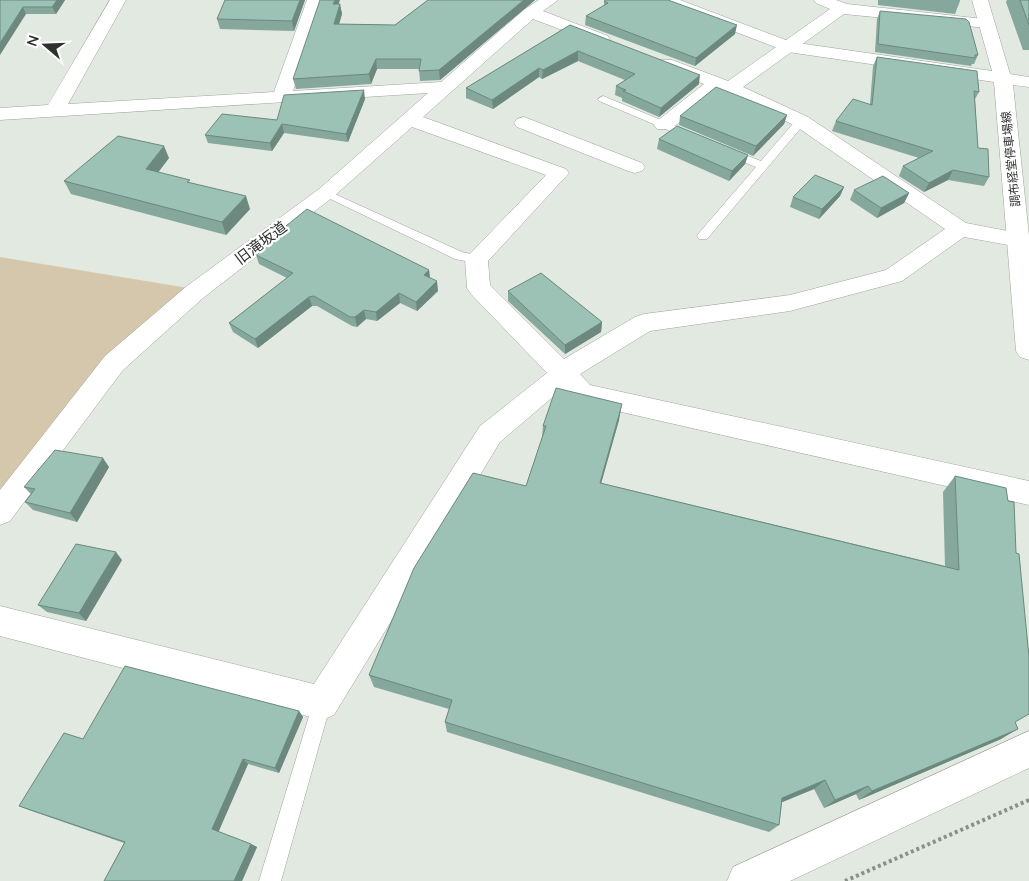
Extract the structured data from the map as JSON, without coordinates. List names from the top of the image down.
{
  "streets": {
    "street": ["調布経堂停車場線", "旧滝坂道"]
  },
  "north": "left"
}
